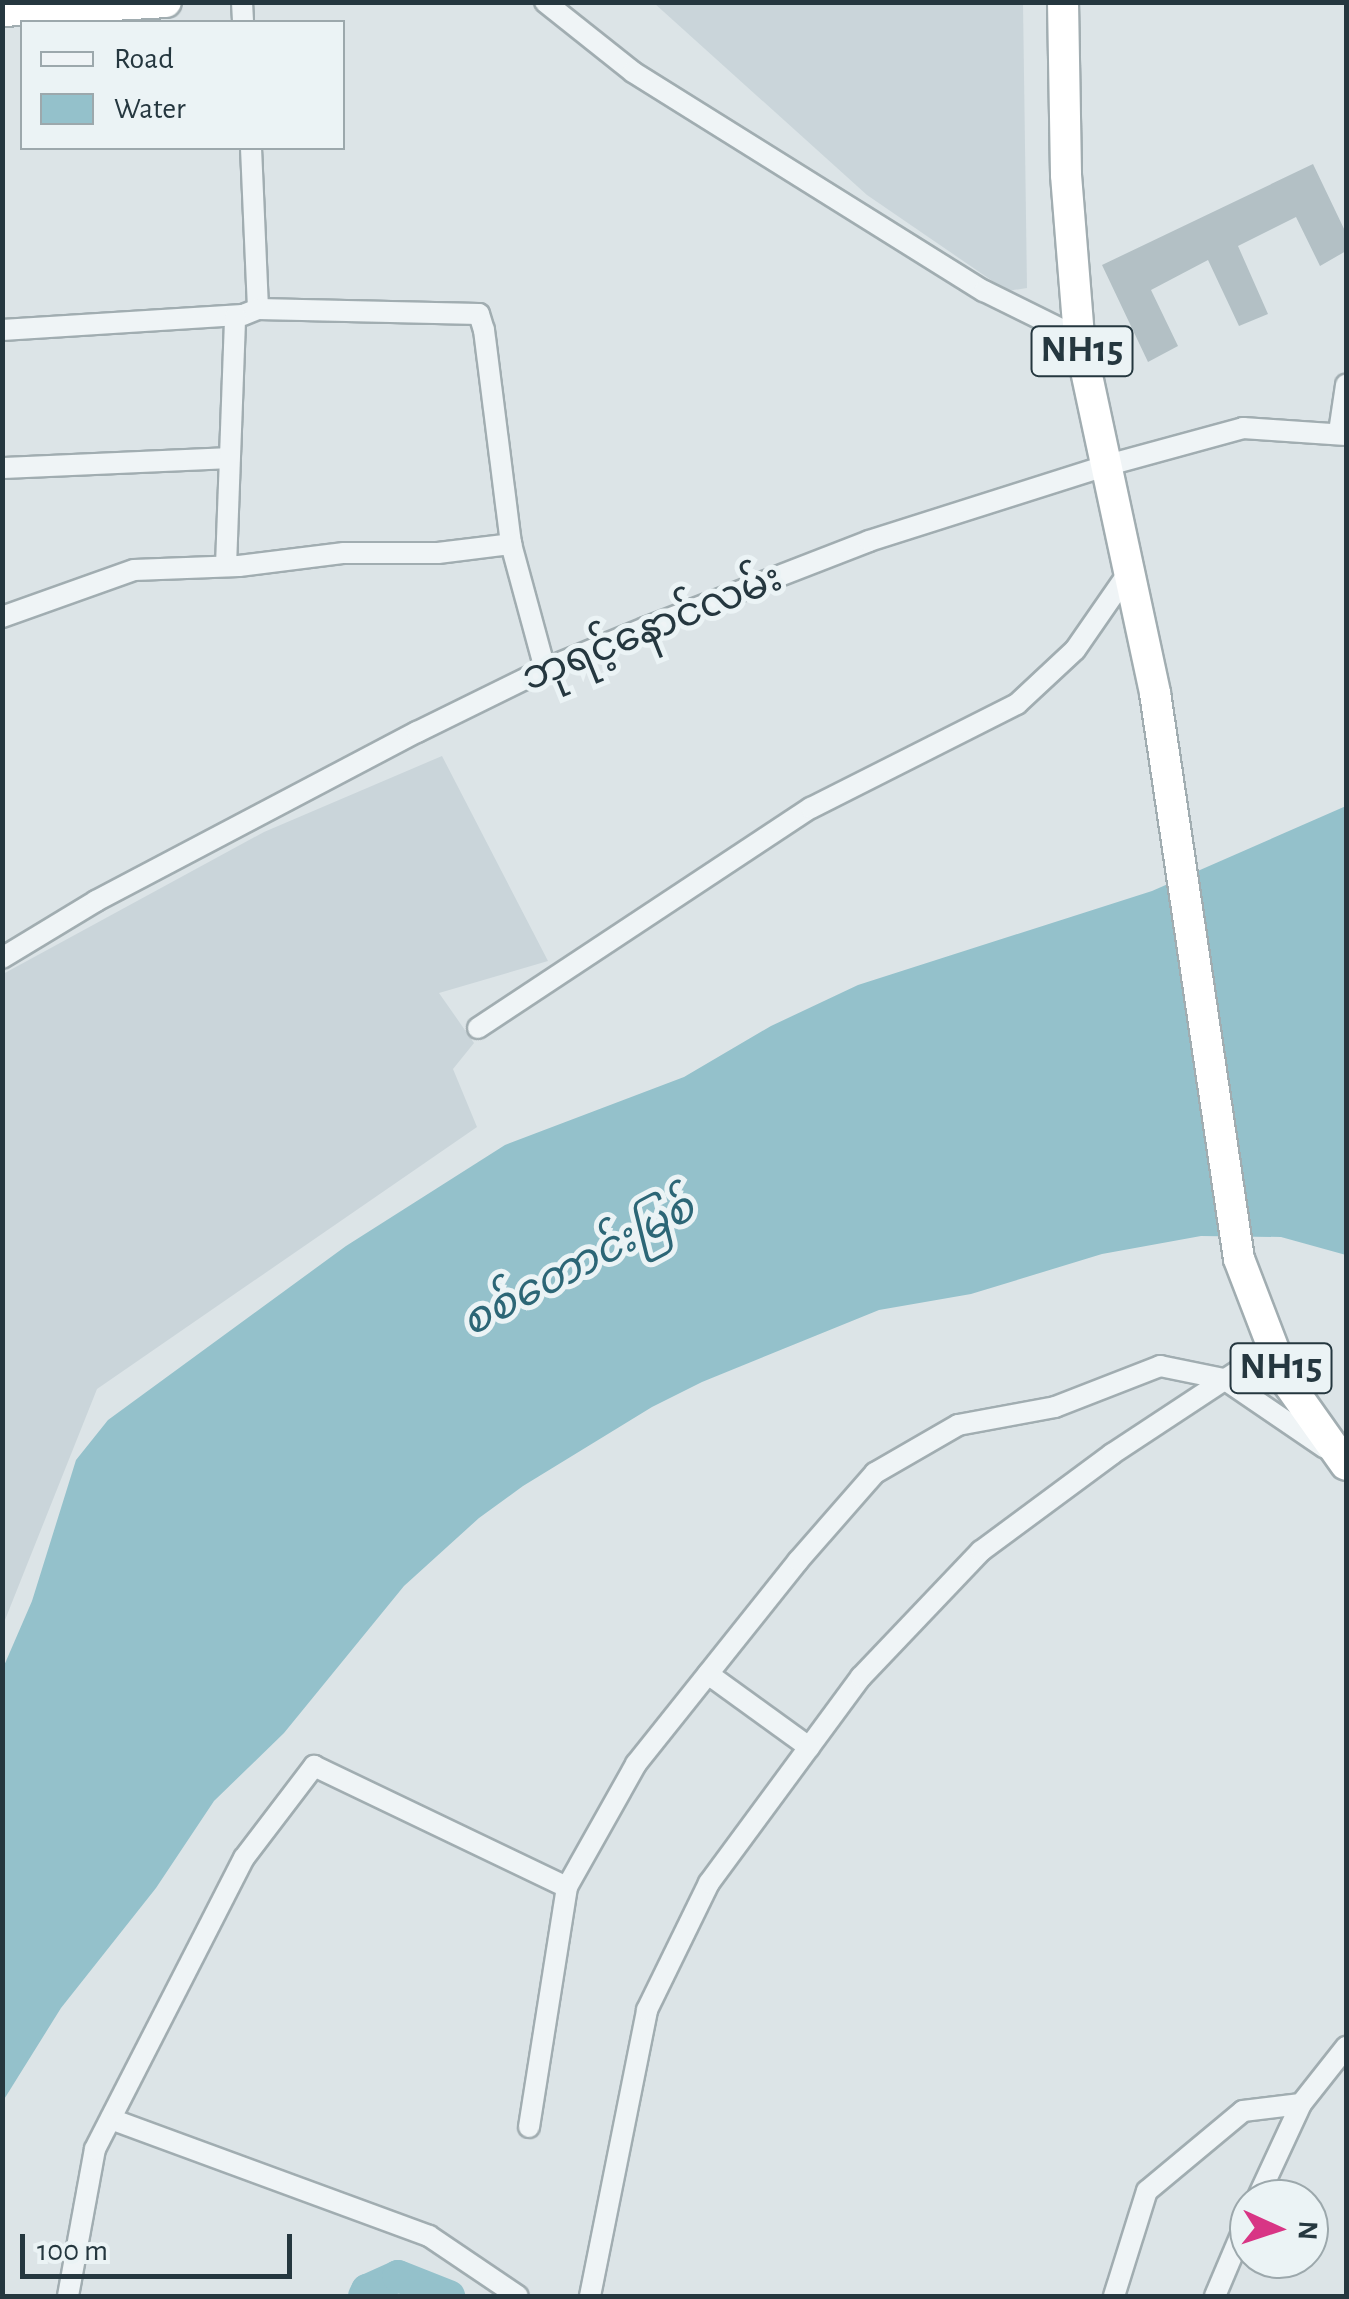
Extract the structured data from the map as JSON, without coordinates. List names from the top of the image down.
{
  "streets": {
    "highway": ["NH15"],
    "street": ["ဘုရင့်နောင်လမ်း"]
  },
  "crossings": [
    ["NH15", "ဘုရင့်နောင်လမ်း"]
  ],
  "water": ["စစ်တောင်းမြစ်"],
  "legend": ["Road", "Water"],
  "scale_bar": "100 m",
  "north": "right"
}
